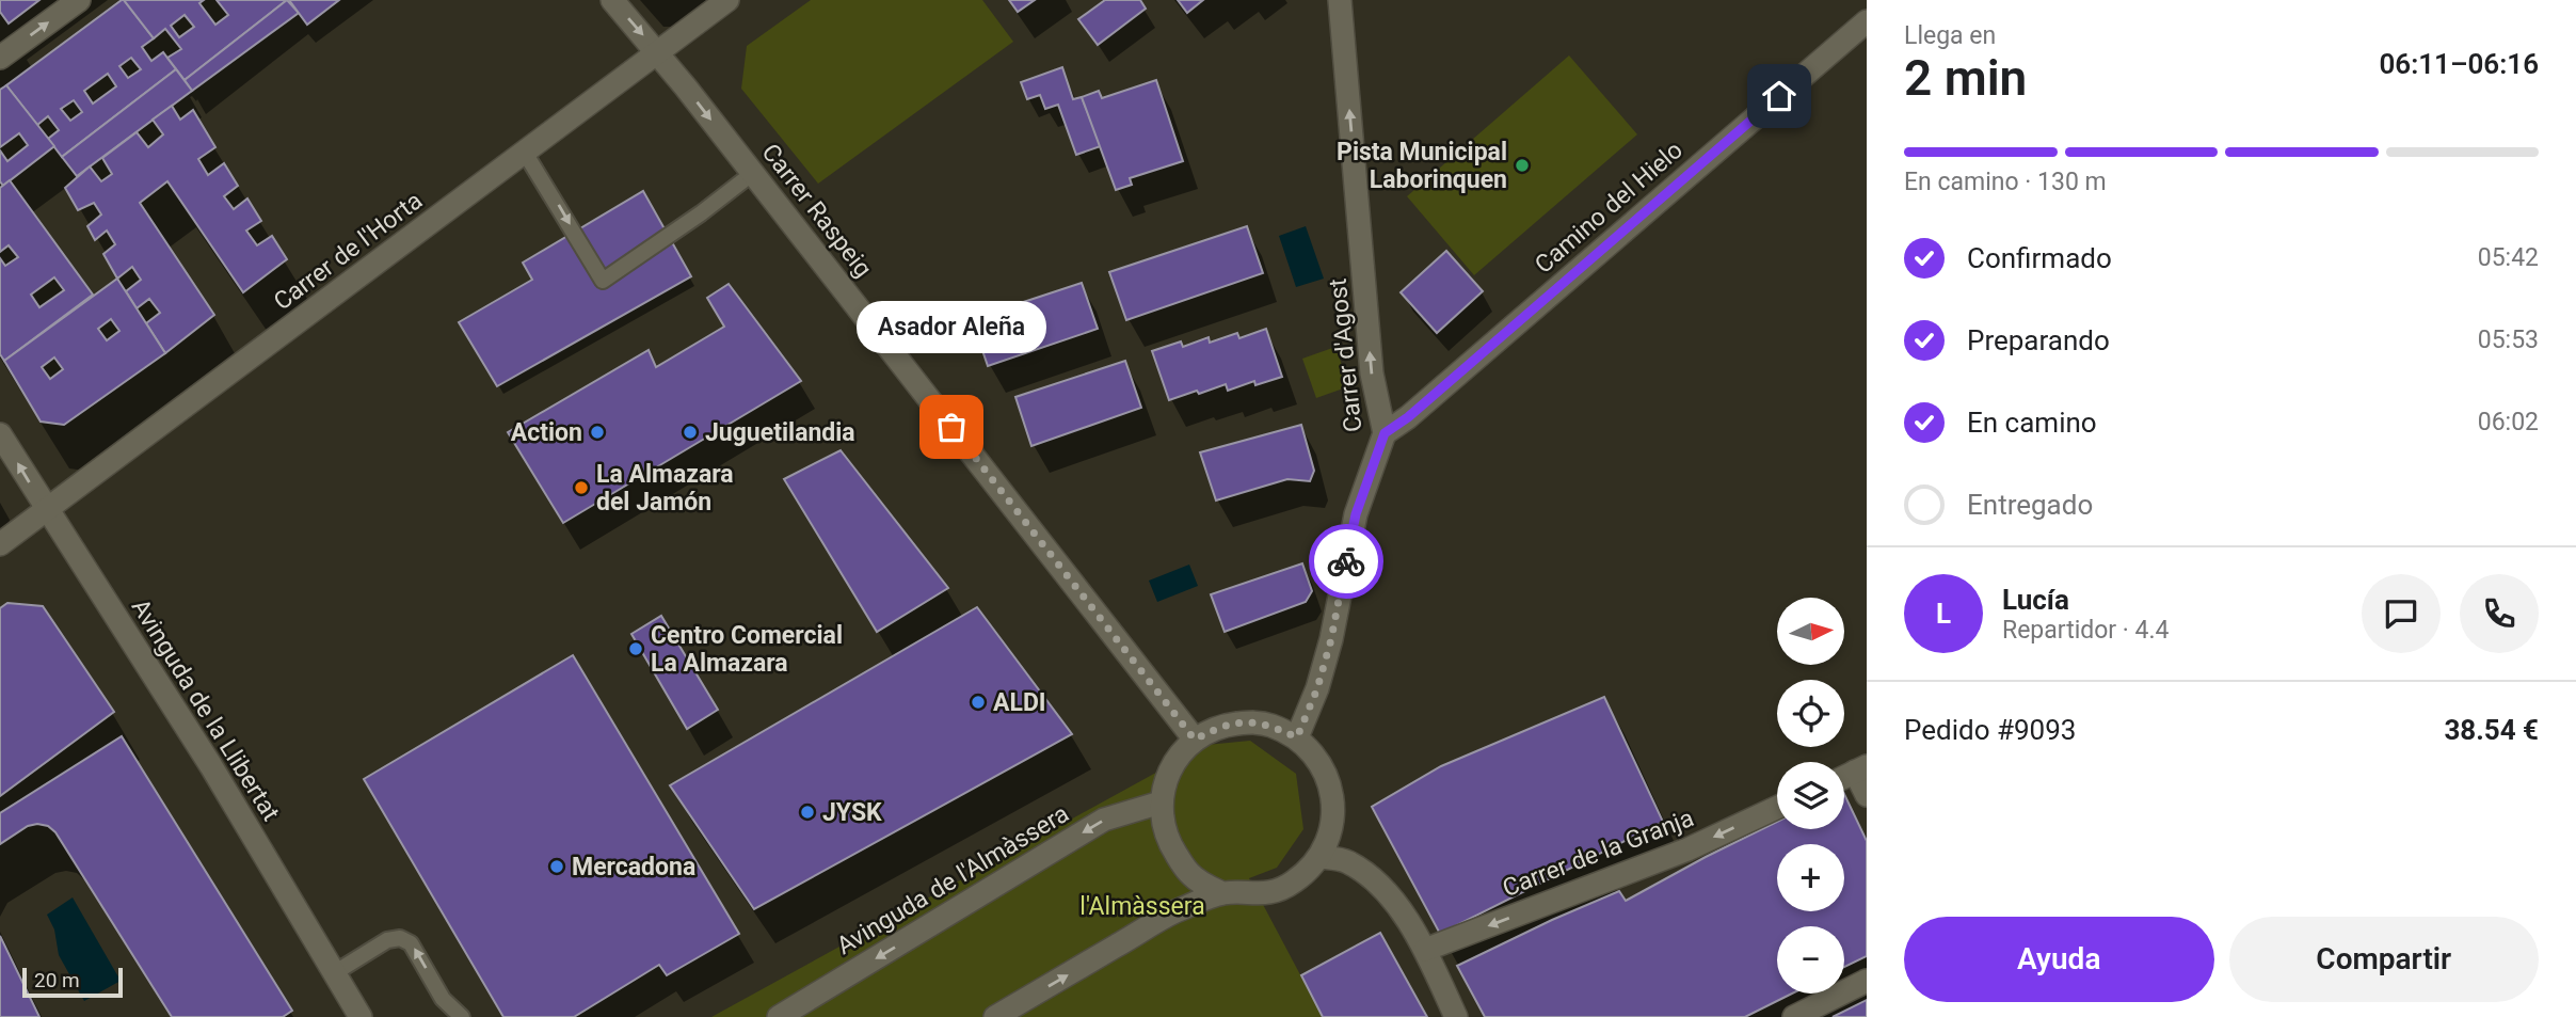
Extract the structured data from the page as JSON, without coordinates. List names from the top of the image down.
{
  "streets": {
    "street": [
      "Camino del Hielo",
      "Carrer Raspeig",
      "Carrer de l'Horta",
      "Carrer d'Agost",
      "Avinguda de la Llibertat",
      "Carrer de la Granja",
      "Avinguda de l'Almàssera"
    ]
  },
  "crossings": [
    ["Camino del Hielo", "Carrer d'Agost"],
    ["Carrer Raspeig", "Carrer de l'Horta"],
    ["Carrer Raspeig", "Carrer d'Agost"],
    ["Carrer Raspeig", "Avinguda de l'Almàssera"],
    ["Carrer de l'Horta", "Avinguda de la Llibertat"],
    ["Carrer d'Agost", "Avinguda de l'Almàssera"]
  ],
  "one_way": ["Carrer d'Agost", "Carrer de la Granja"],
  "parks": ["l'Almàssera"],
  "places": [
    "Pista Municipal Laborinquen",
    "Asador Aleña",
    "Action",
    "Juguetilandia",
    "La Almazara del Jamón",
    "Centro Comercial La Almazara",
    "ALDI",
    "JYSK",
    "Mercadona"
  ],
  "scale_bar": "20 m",
  "north": "right",
  "page": {
    "heading": ["2 min", "Llega en", "06:11–06:16"],
    "panel": [
      "Lucía",
      "Repartidor · 4.4",
      "Pedido #9093",
      "38.54 €"
    ],
    "bar": "En camino · 130 m",
    "list": [
      ["Confirmado", "05:42"],
      ["Preparando", "05:53"],
      ["En camino", "06:02"],
      "Entregado"
    ],
    "bubble": "Asador Aleña",
    "round": "L",
    "map_buttons": ["+", "−"],
    "buttons": ["Ayuda", "Compartir"],
    "scale": "20 m"
  }
}
